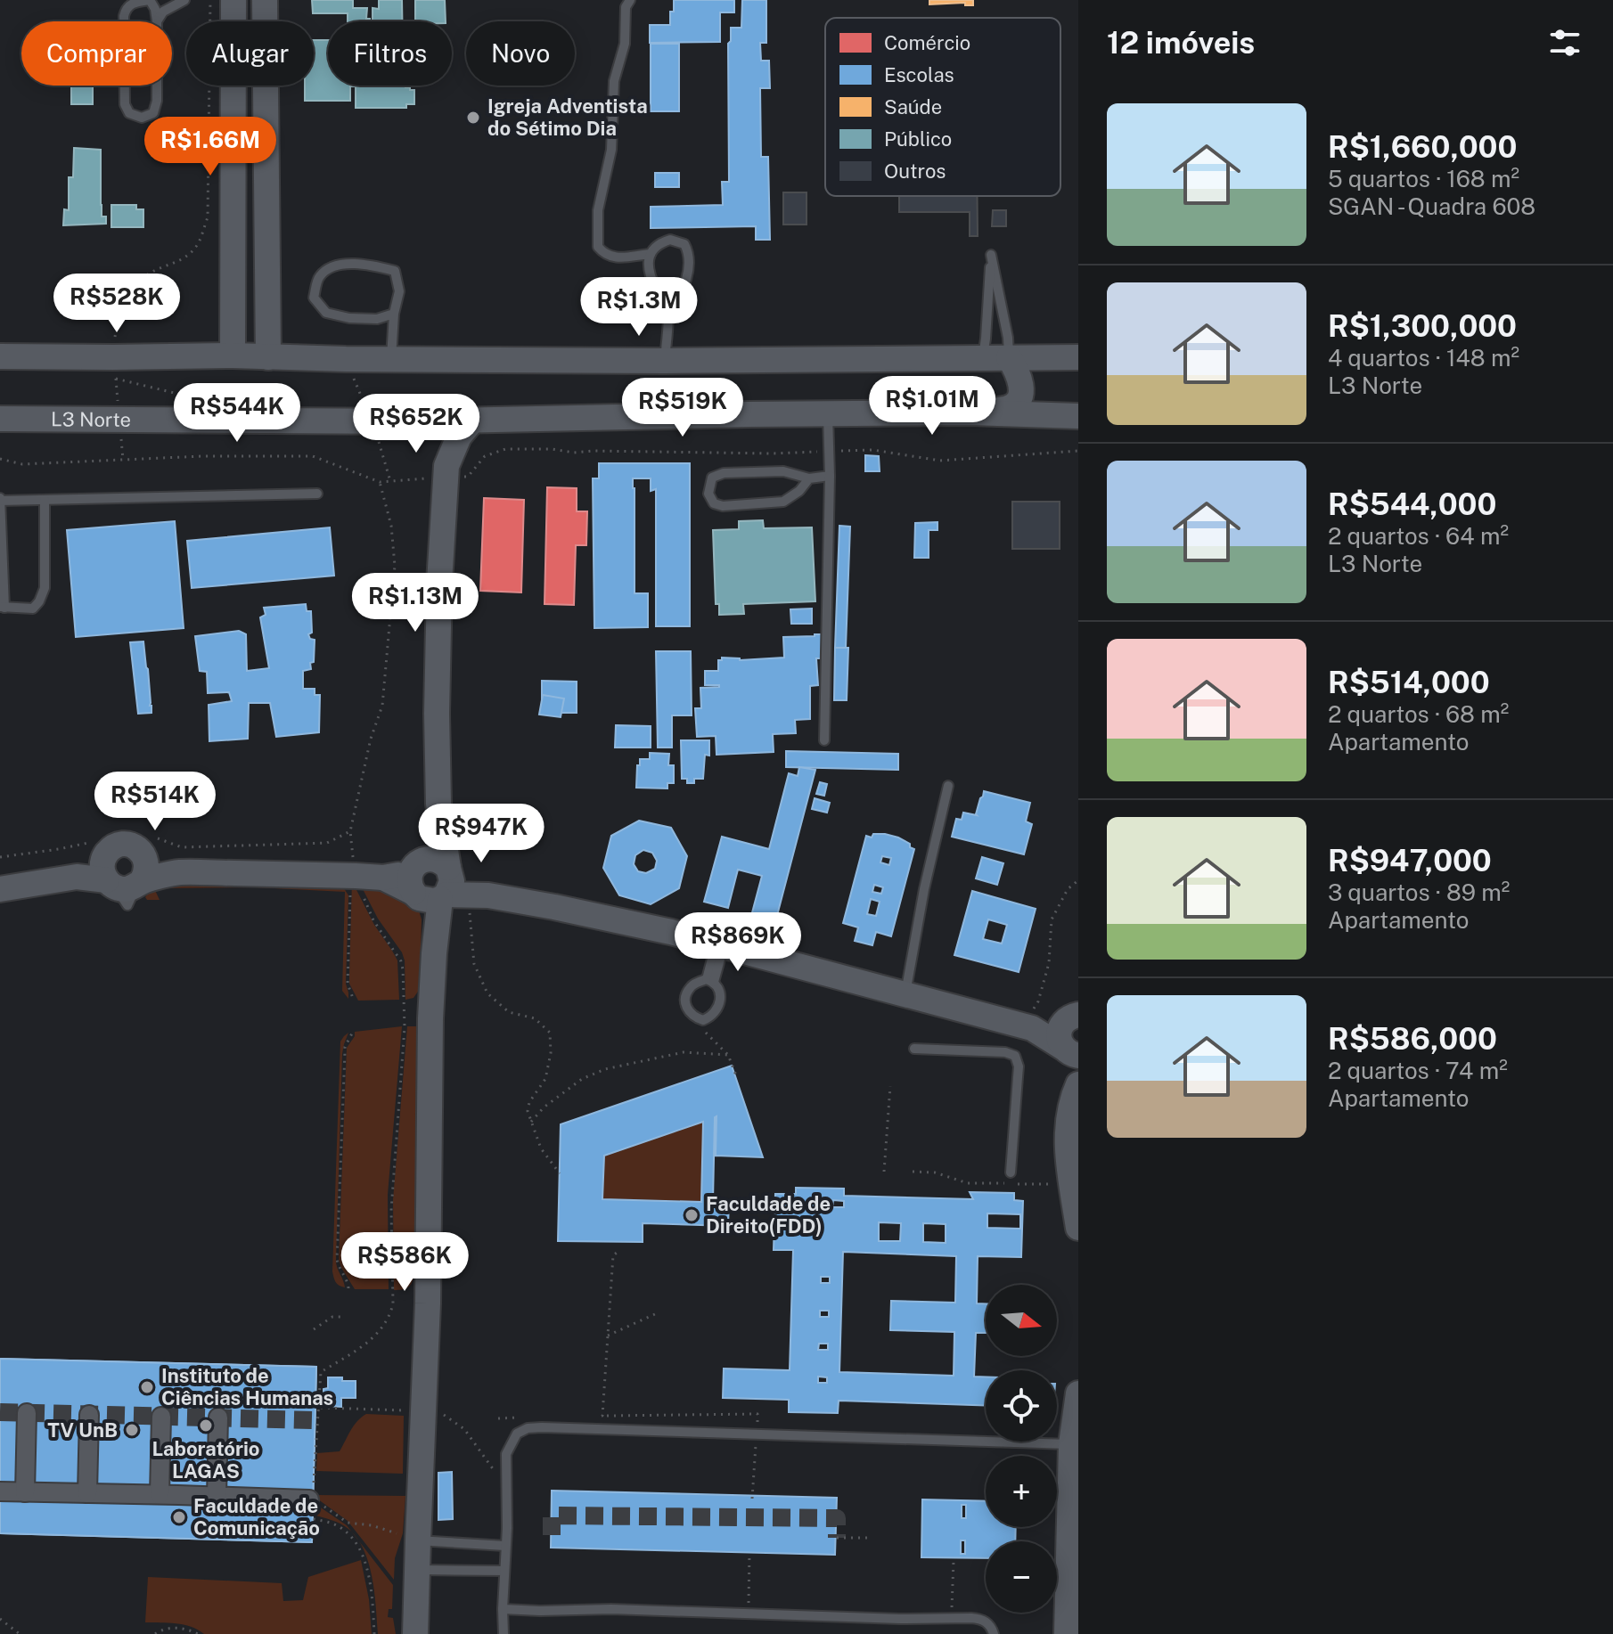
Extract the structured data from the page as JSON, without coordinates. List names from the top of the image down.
{
  "streets": {
    "street": ["L3 Norte"]
  },
  "places": [
    "Igreja Adventista do Sétimo Dia",
    "Faculdade de Direito(FDD)",
    "Instituto de Ciências Humanas",
    "Laboratório LAGAS",
    "TV UnB",
    "Faculdade de Comunicação"
  ],
  "legend": [
    "Comércio",
    "Escolas",
    "Saúde",
    "Público",
    "Outros"
  ],
  "north": "right",
  "page": {
    "heading": "12 imóveis",
    "chip": [
      "Comprar",
      "Alugar",
      "Filtros",
      "Novo"
    ],
    "list": [
      {
        "name": "R$1,660,000",
        "note": "5 quartos · 168 m² · SGAN - Quadra 608"
      },
      {
        "name": "R$1,300,000",
        "note": "4 quartos · 148 m² · L3 Norte"
      },
      {
        "name": "R$544,000",
        "note": "2 quartos · 64 m² · L3 Norte"
      },
      {
        "name": "R$514,000",
        "note": "2 quartos · 68 m² · Apartamento"
      },
      {
        "name": "R$947,000",
        "note": "3 quartos · 89 m² · Apartamento"
      },
      {
        "name": "R$586,000",
        "note": "2 quartos · 74 m² · Apartamento"
      }
    ],
    "price": [
      "R$1.66M",
      "R$528K",
      "R$1.3M",
      "R$1.01M",
      "R$519K",
      "R$544K",
      "R$652K",
      "R$1.13M",
      "R$514K",
      "R$947K",
      "R$869K",
      "R$586K"
    ],
    "map_buttons": ["+", "−"]
  }
}
